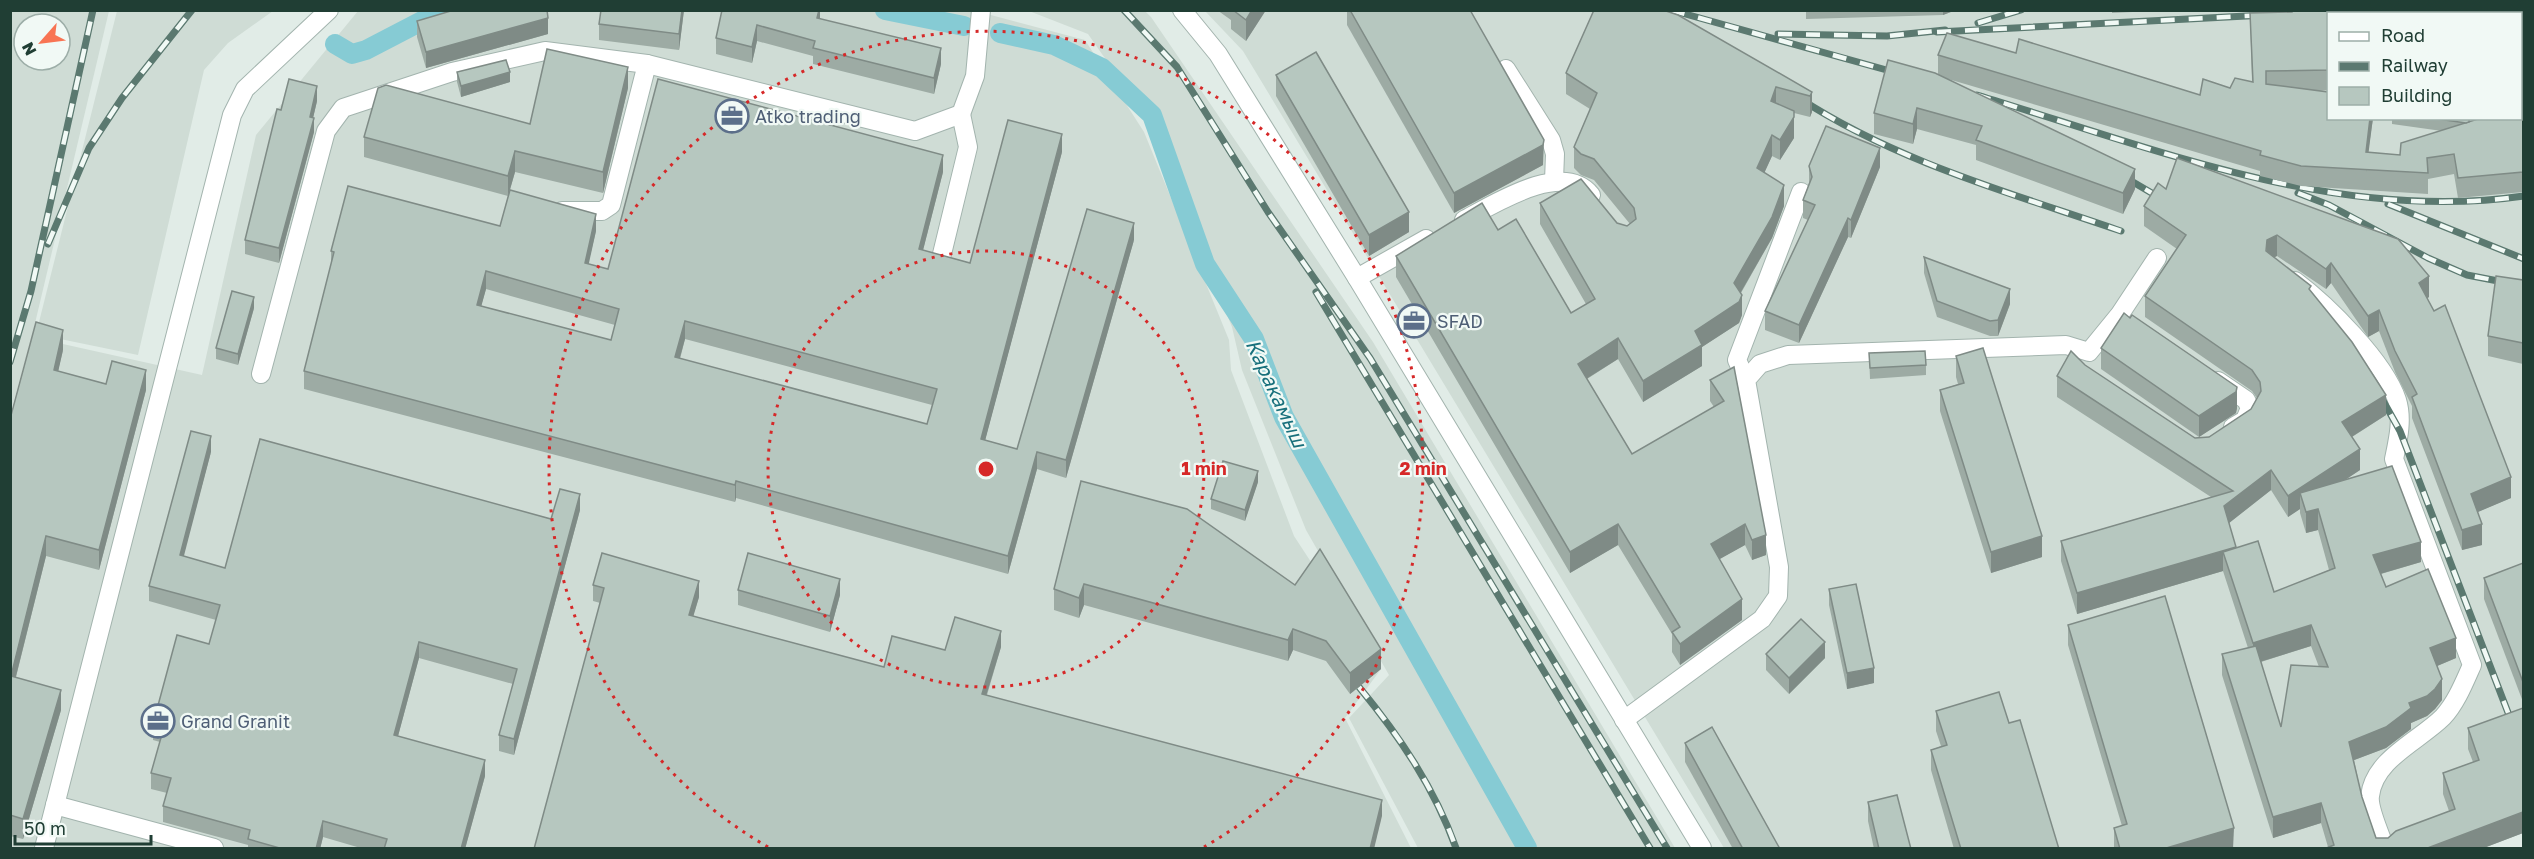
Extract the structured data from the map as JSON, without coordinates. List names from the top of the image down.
{
  "water": ["Каракамыш"],
  "places": {
    "office": ["Atko trading", "SFAD", "Grand Granit"]
  },
  "legend": ["Road", "Railway", "Building"],
  "scale_bar": "50 m",
  "north": "bottom left",
  "rings": ["1 min", "2 min"]
}
